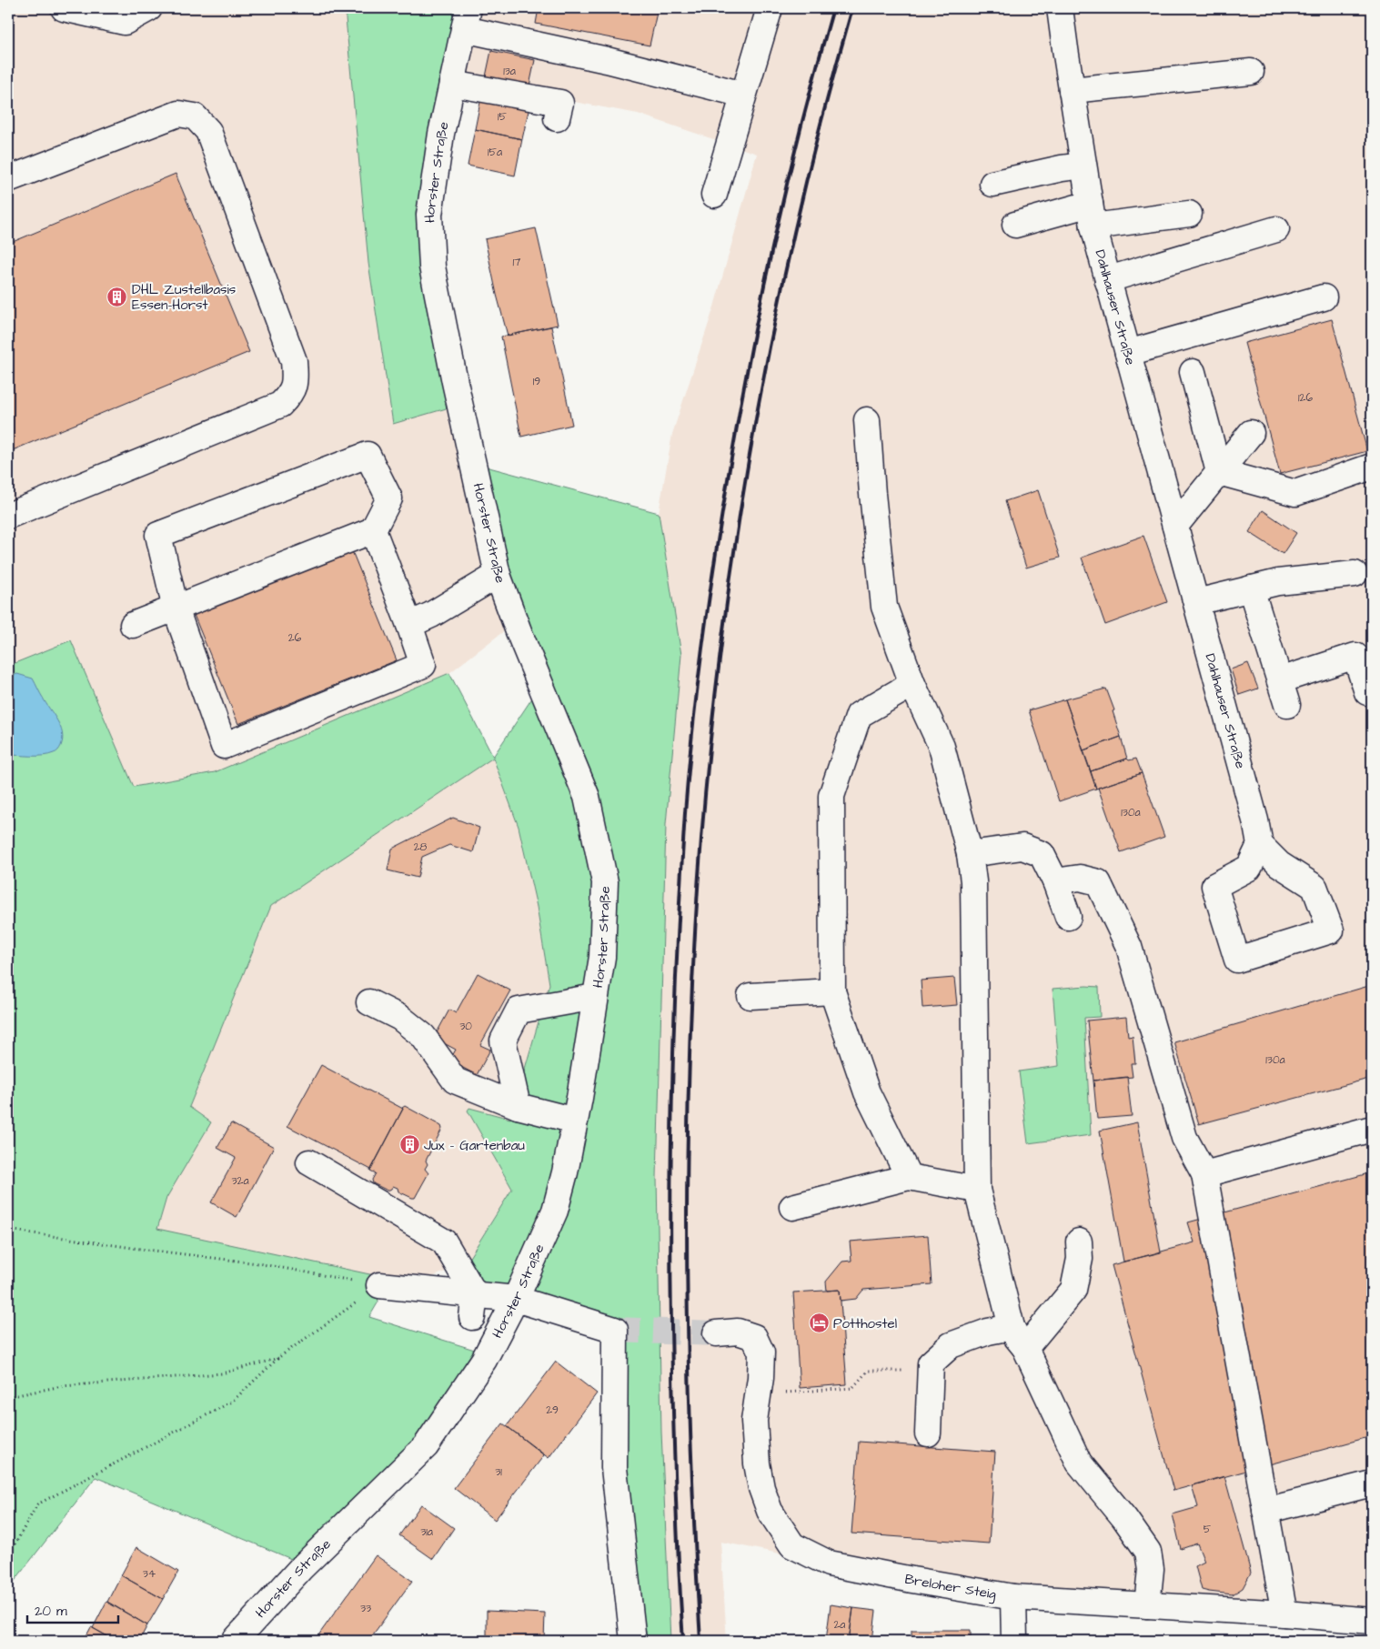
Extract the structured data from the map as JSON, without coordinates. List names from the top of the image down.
{
  "streets": {
    "street": ["Horster Straße", "Dahlhauser Straße", "Breloher Steig"]
  },
  "places": {
    "building": ["DHL Zustellbasis Essen-Horst", "Jux - Gartenbau"],
    "hotel": ["Potthostel"]
  },
  "house_numbers": [
    "13a",
    "15",
    "15a",
    "17",
    "19",
    "126",
    "26",
    "130a",
    "28",
    "30",
    "130a",
    "32a",
    "29",
    "31",
    "5",
    "31a",
    "34",
    "33",
    "2a"
  ],
  "scale_bar": "20 m"
}
